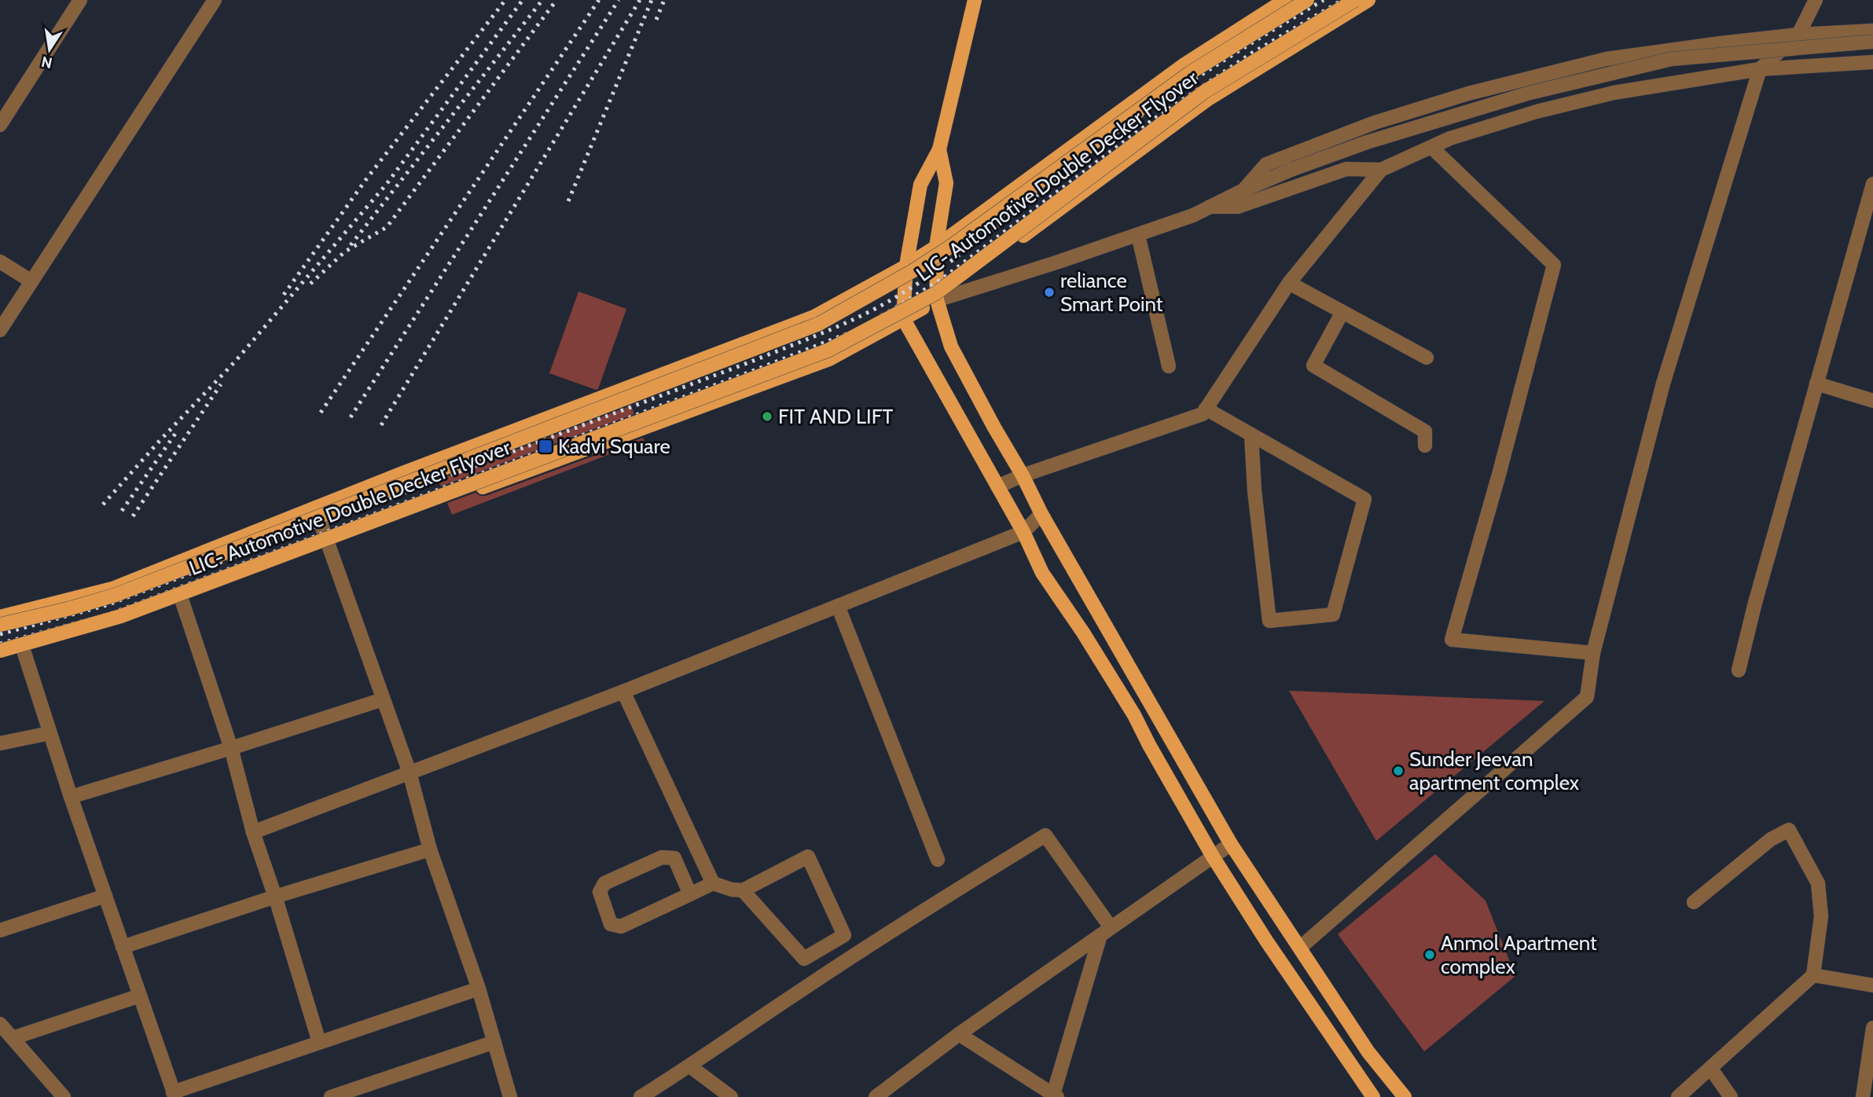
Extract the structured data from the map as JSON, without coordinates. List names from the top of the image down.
{
  "streets": {
    "main road": ["LIC- Automotive Double Decker Flyover"]
  },
  "places": {
    "other": [
      "reliance Smart Point",
      "FIT AND LIFT",
      "Sunder Jeevan apartment complex",
      "Anmol Apartment complex"
    ],
    "transit": ["Kadvi Square"]
  },
  "north": "bottom"
}
